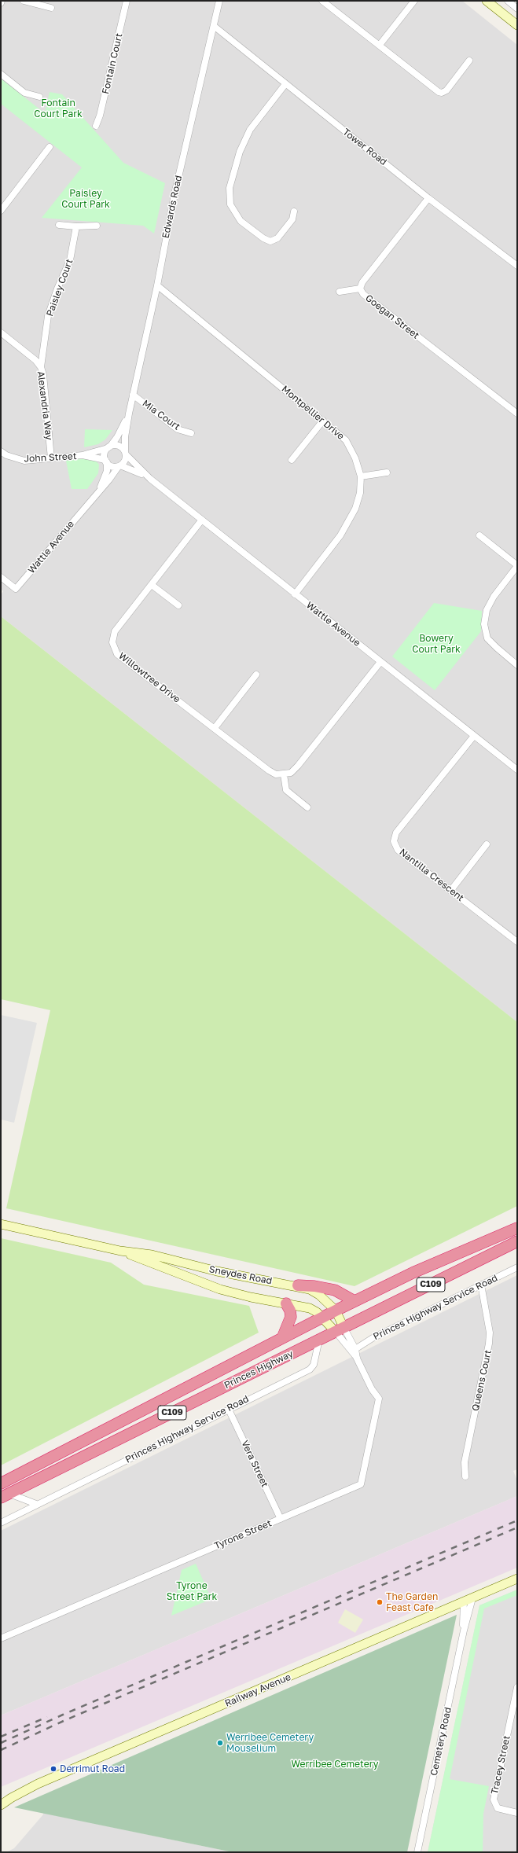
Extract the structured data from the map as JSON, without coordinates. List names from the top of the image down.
{
  "streets": {
    "highway": ["C109", "Princes Highway"],
    "main road": ["Sneydes Road", "Railway Avenue"],
    "street": [
      "Fontain Court",
      "Tower Road",
      "Edwards Road",
      "Paisley Court",
      "Goegan Street",
      "Alexandria Way",
      "Montpellier Drive",
      "Mia Court",
      "John Street",
      "Wattle Avenue",
      "Willowtree Drive",
      "Nantilla Crescent",
      "Princes Highway Service Road",
      "Queens Court",
      "Vera Street",
      "Tyrone Street",
      "Cemetery Road",
      "Tracey Street"
    ]
  },
  "crossings": [
    ["Tower Road", "Edwards Road"],
    ["Tower Road", "Goegan Street"],
    ["Edwards Road", "Montpellier Drive"],
    ["Edwards Road", "Mia Court"],
    ["Edwards Road", "John Street"],
    ["Edwards Road", "Wattle Avenue"],
    ["Paisley Court", "Alexandria Way"],
    ["Alexandria Way", "John Street"],
    ["Montpellier Drive", "Wattle Avenue"],
    ["John Street", "Wattle Avenue"],
    ["Wattle Avenue", "Willowtree Drive"],
    ["Wattle Avenue", "Nantilla Crescent"],
    ["Sneydes Road", "Princes Highway"],
    ["Sneydes Road", "Tyrone Street"],
    ["Princes Highway Service Road", "Princes Highway"],
    ["Princes Highway Service Road", "Queens Court"],
    ["Princes Highway Service Road", "Vera Street"],
    ["Princes Highway Service Road", "Tyrone Street"],
    ["Princes Highway", "Tyrone Street"],
    ["Vera Street", "Tyrone Street"],
    ["Railway Avenue", "Cemetery Road"]
  ],
  "parks": [
    "Fontain Court Park",
    "Paisley Court Park",
    "Bowery Court Park",
    "Tyrone Street Park",
    "Werribee Cemetery"
  ],
  "places": ["The Garden Feast Cafe", "Werribee Cemetery Mouselium", "Derrimut Road"]
}
